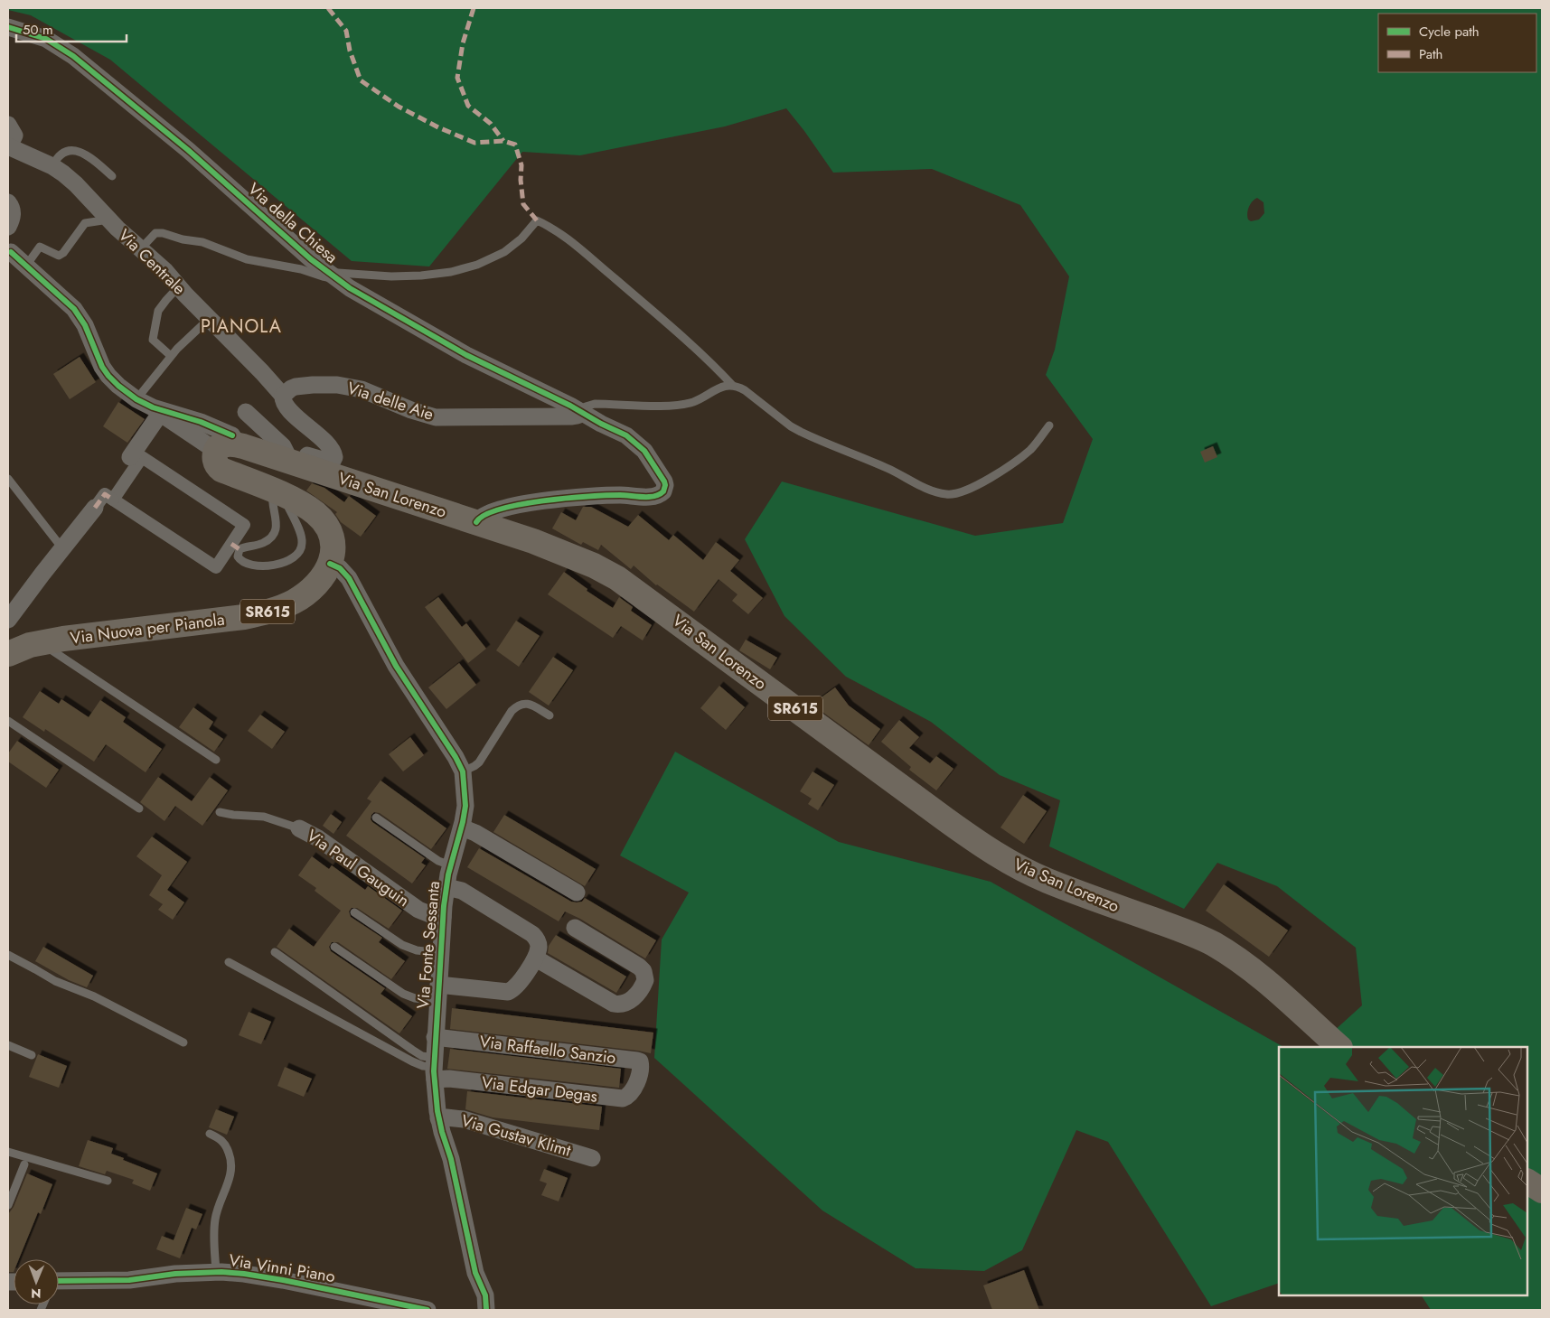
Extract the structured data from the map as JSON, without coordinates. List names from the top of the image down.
{
  "streets": {
    "main road": ["Via San Lorenzo", "SR615", "Via Nuova per Pianola"],
    "street": [
      "Via della Chiesa",
      "Via Centrale",
      "Via delle Aie",
      "Via Paul Gauguin",
      "Via Fonte Sessanta",
      "Via Raffaello Sanzio",
      "Via Edgar Degas",
      "Via Gustav Klimt",
      "Via Vinni Piano"
    ]
  },
  "crossings": [
    ["Via della Chiesa", "Via delle Aie"],
    ["Via della Chiesa", "Via San Lorenzo"],
    ["Via Centrale", "Via delle Aie"],
    ["Via San Lorenzo", "Via Nuova per Pianola"],
    ["Via Nuova per Pianola", "Via Fonte Sessanta"],
    ["Via Paul Gauguin", "Via Fonte Sessanta"],
    ["Via Fonte Sessanta", "Via Raffaello Sanzio"],
    ["Via Fonte Sessanta", "Via Edgar Degas"],
    ["Via Fonte Sessanta", "Via Gustav Klimt"],
    ["Via Raffaello Sanzio", "Via Edgar Degas"]
  ],
  "districts": ["PIANOLA"],
  "legend": ["Cycle path", "Path"],
  "scale_bar": "50 m",
  "north": "bottom"
}
